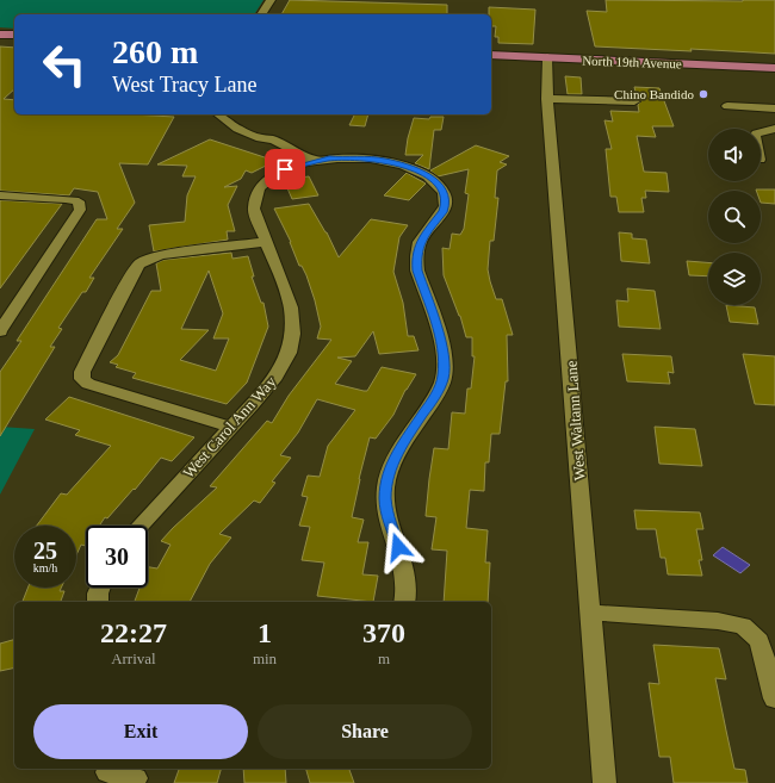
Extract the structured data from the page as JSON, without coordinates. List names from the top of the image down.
{
  "streets": {
    "main road": ["North 19th Avenue"],
    "street": ["West Waltann Lane", "West Carol Ann Way"]
  },
  "crossings": [
    ["North 19th Avenue", "West Waltann Lane"]
  ],
  "places": ["Chino Bandido"],
  "page": {
    "turn": ["260 m", "West Tracy Lane"],
    "speed": "25 km/h",
    "limit": "30",
    "eta": [
      "22:27",
      "Arrival",
      "1",
      "min",
      "370",
      "m"
    ],
    "buttons": ["Exit", "Share"]
  }
}
